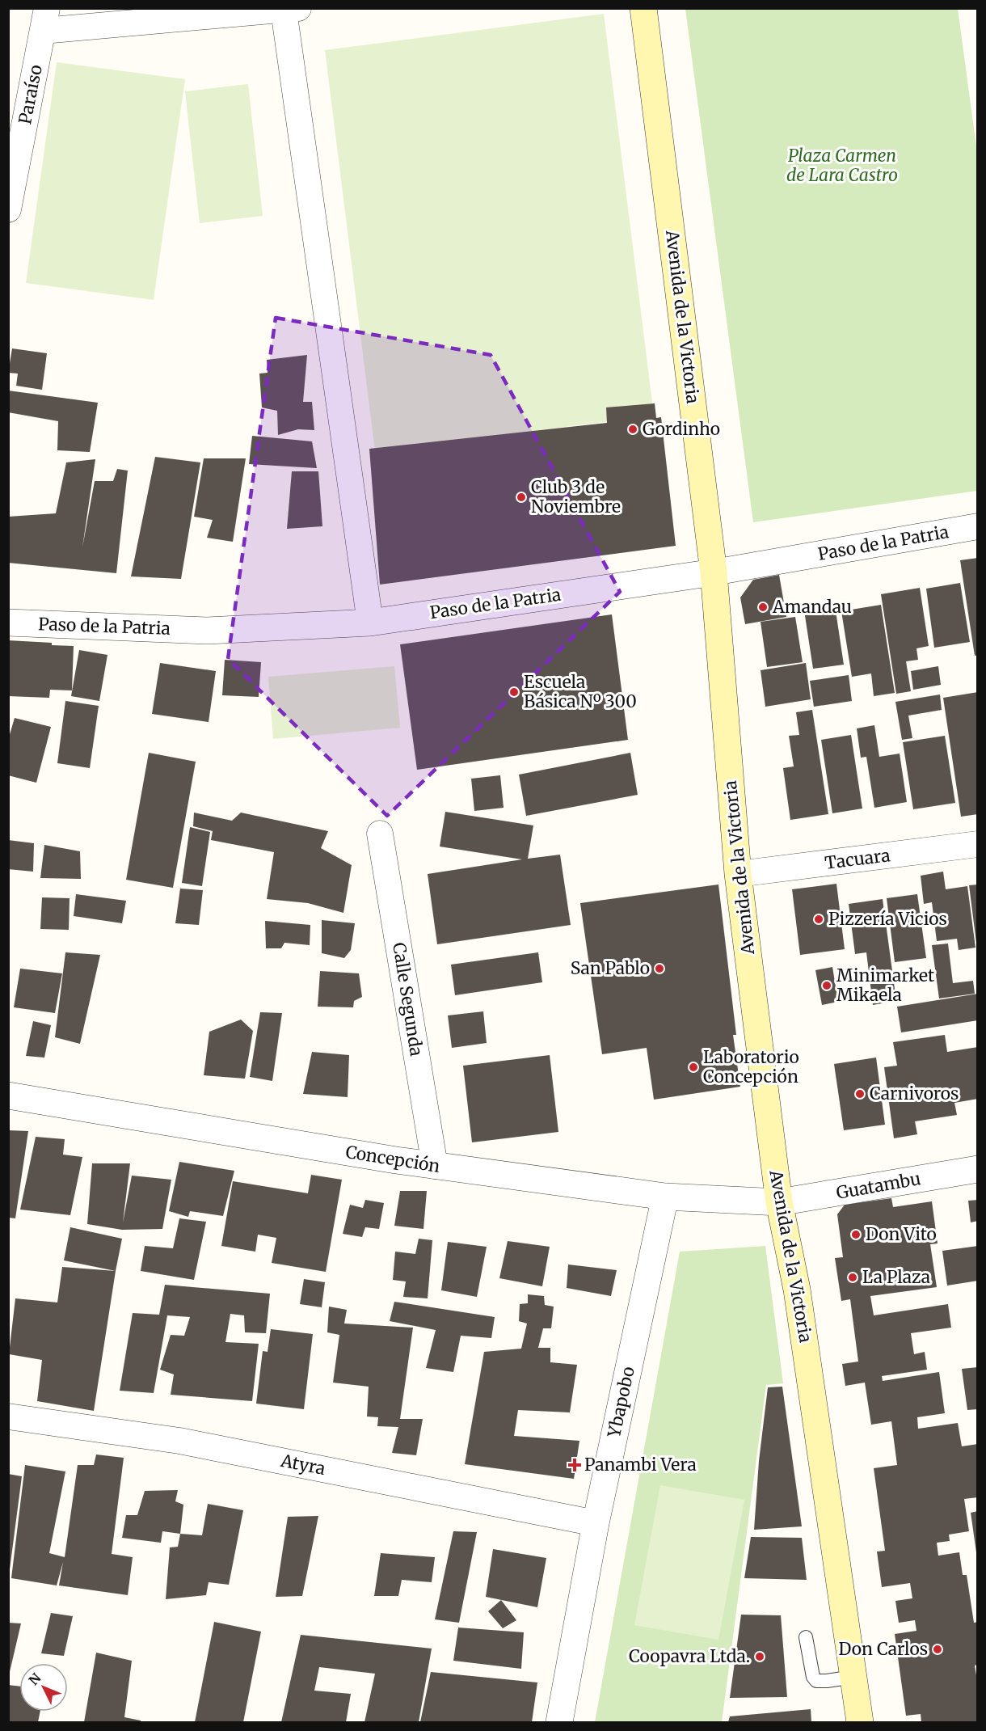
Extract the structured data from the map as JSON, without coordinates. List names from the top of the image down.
{
  "streets": {
    "main road": ["Avenida de la Victoria"],
    "street": [
      "Paraíso",
      "Paso de la Patria",
      "Tacuara",
      "Calle Segunda",
      "Concepción",
      "Guatambu",
      "Ybapobo",
      "Atyra"
    ]
  },
  "crossings": [
    ["Avenida de la Victoria", "Paso de la Patria"],
    ["Avenida de la Victoria", "Tacuara"],
    ["Avenida de la Victoria", "Concepción"],
    ["Avenida de la Victoria", "Guatambu"],
    ["Calle Segunda", "Concepción"],
    ["Concepción", "Guatambu"],
    ["Concepción", "Ybapobo"],
    ["Ybapobo", "Atyra"]
  ],
  "parks": ["Plaza Carmen de Lara Castro"],
  "places": {
    "other": [
      "Gordinho",
      "Club 3 de Noviembre",
      "Amandau",
      "Escuela Básica Nº 300",
      "Pizzería Vicios",
      "San Pablo",
      "Minimarket Mikaela",
      "Laboratorio Concepción",
      "Carnivoros",
      "Don Vito",
      "La Plaza",
      "Don Carlos",
      "Coopavra Ltda."
    ],
    "health": ["Panambi Vera"]
  },
  "north": "top left"
}
